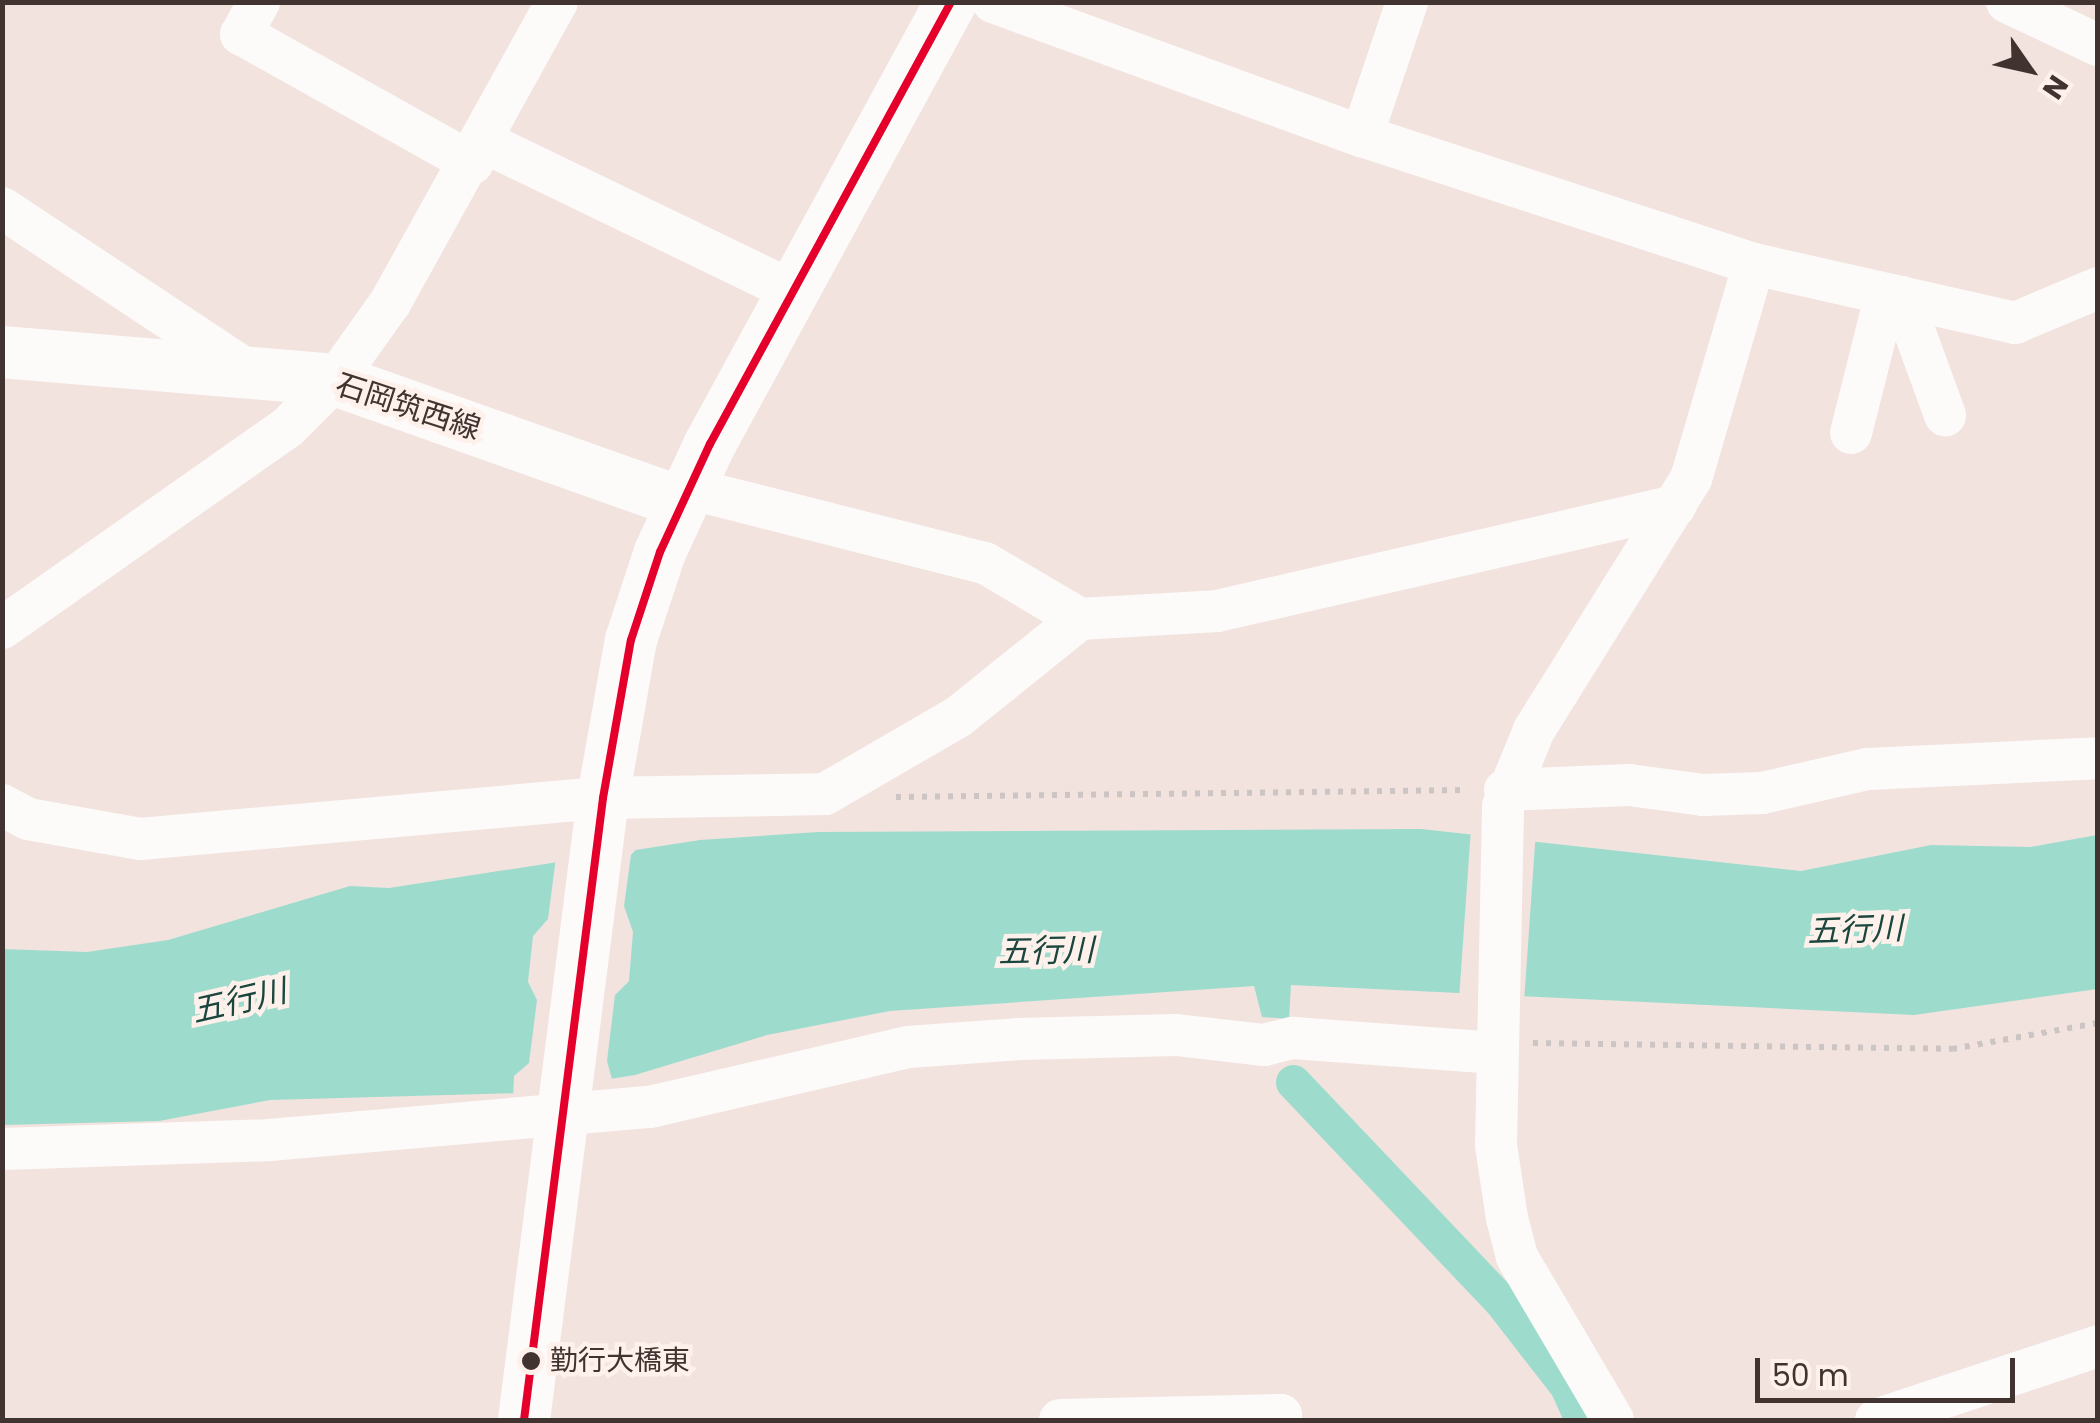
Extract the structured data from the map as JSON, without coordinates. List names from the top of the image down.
{
  "streets": {
    "main road": ["石岡筑西線"]
  },
  "water": ["五行川"],
  "places": ["勤行大橋東"],
  "scale_bar": "50 m",
  "north": "bottom right"
}
